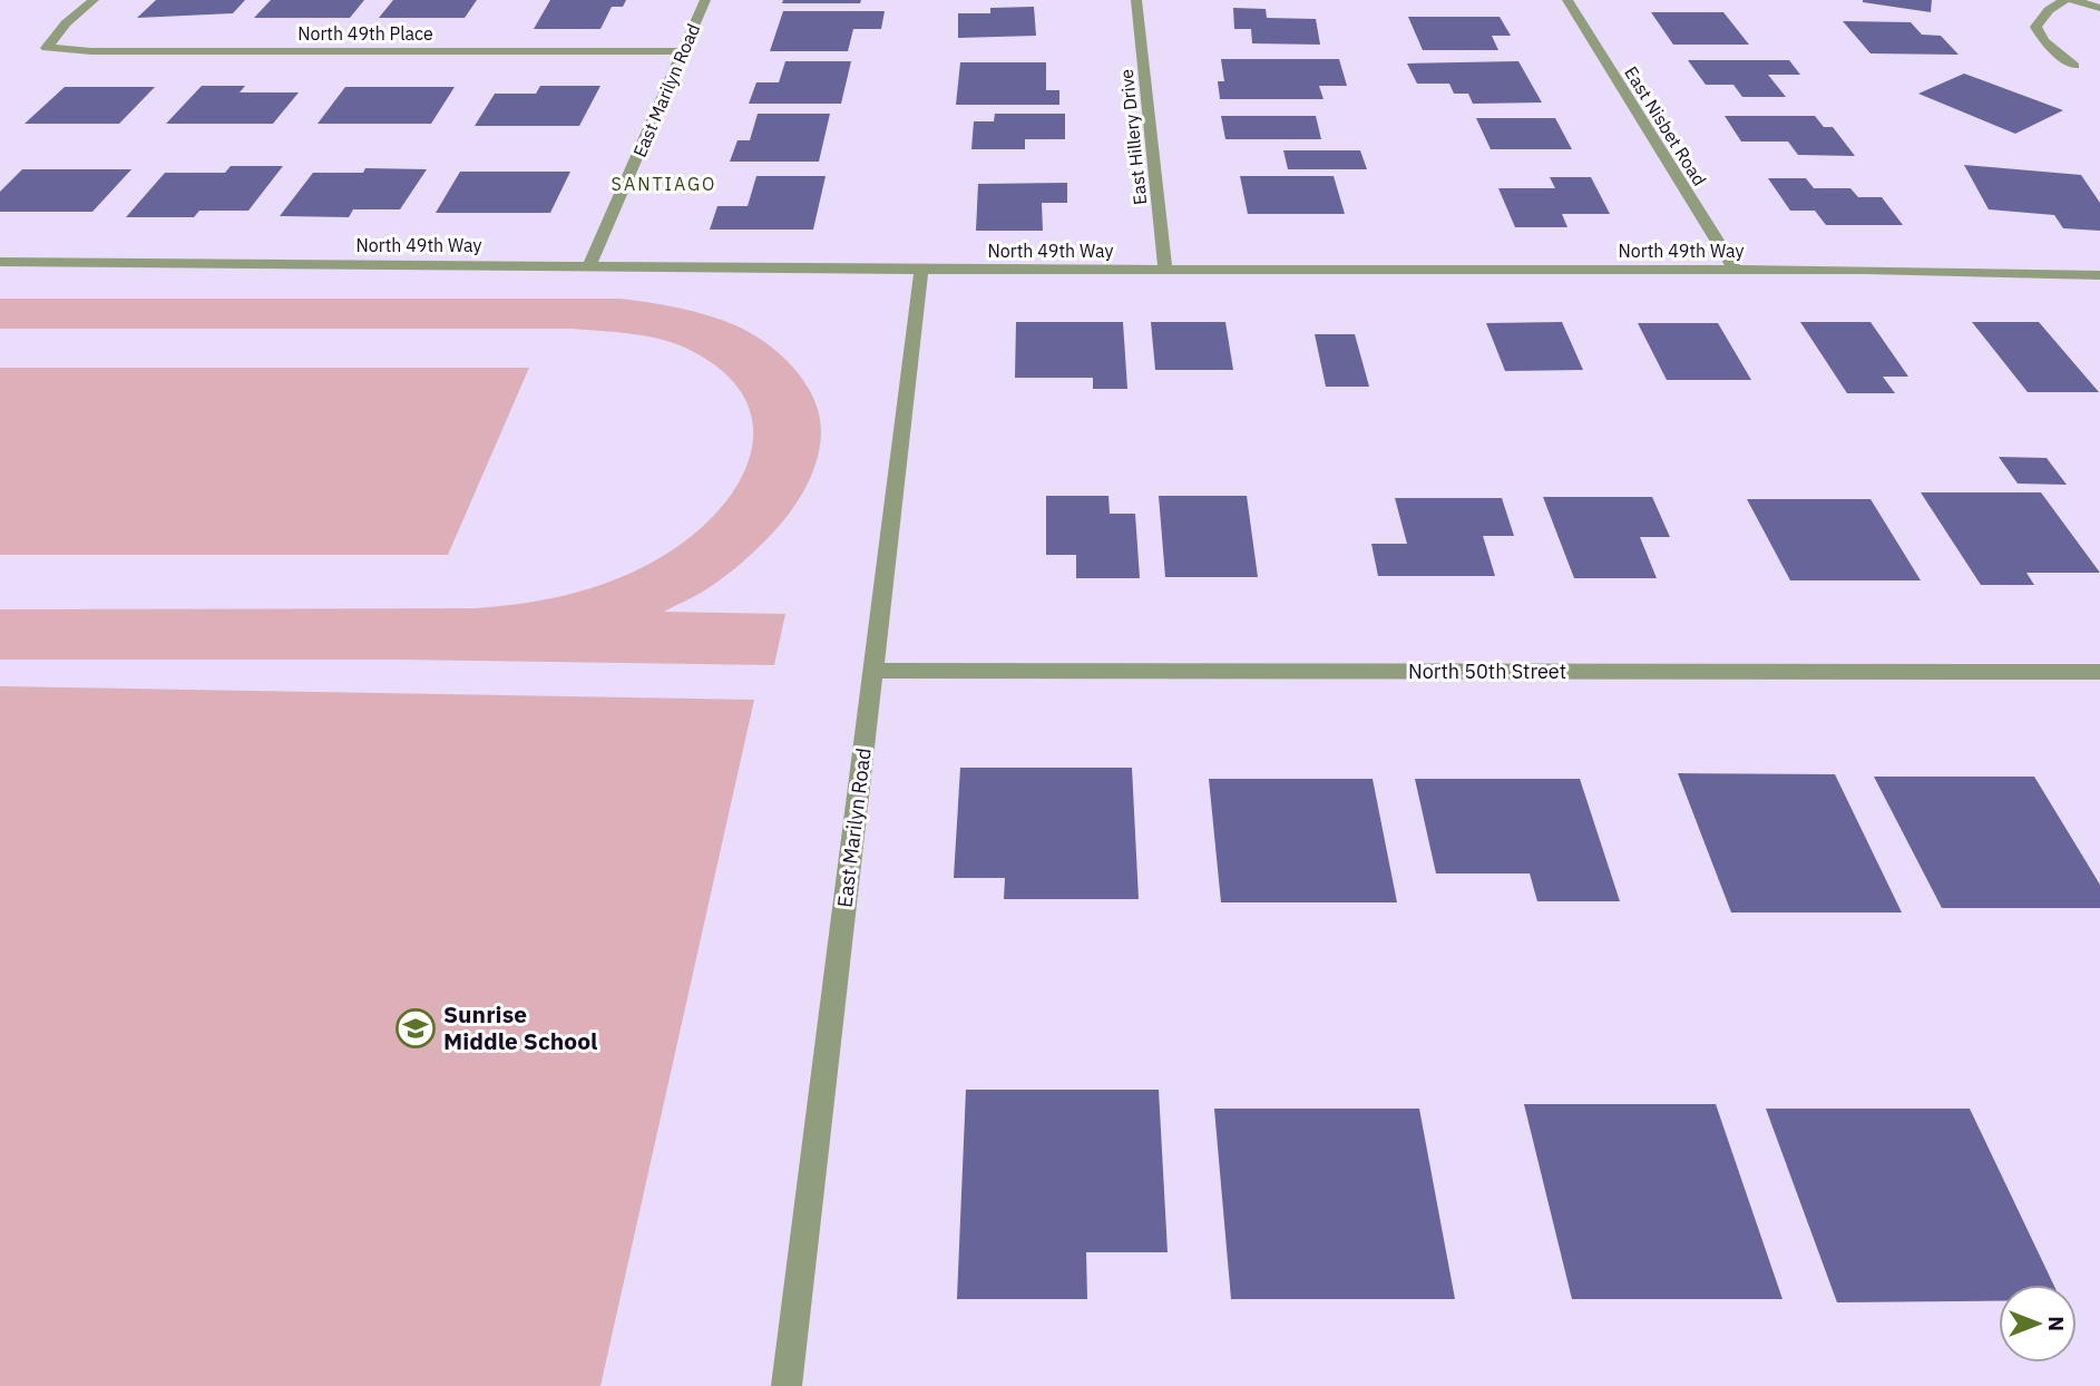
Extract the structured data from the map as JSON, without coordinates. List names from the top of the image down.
{
  "streets": {
    "street": [
      "North 49th Place",
      "East Marilyn Road",
      "East Nisbet Road",
      "East Hillery Drive",
      "North 49th Way",
      "North 50th Street"
    ]
  },
  "crossings": [
    ["North 49th Place", "East Marilyn Road"],
    ["East Marilyn Road", "North 49th Way"],
    ["East Marilyn Road", "North 50th Street"],
    ["East Nisbet Road", "North 49th Way"],
    ["East Hillery Drive", "North 49th Way"]
  ],
  "districts": ["SANTIAGO"],
  "places": {
    "school or university": ["Sunrise Middle School"]
  },
  "north": "right"
}
